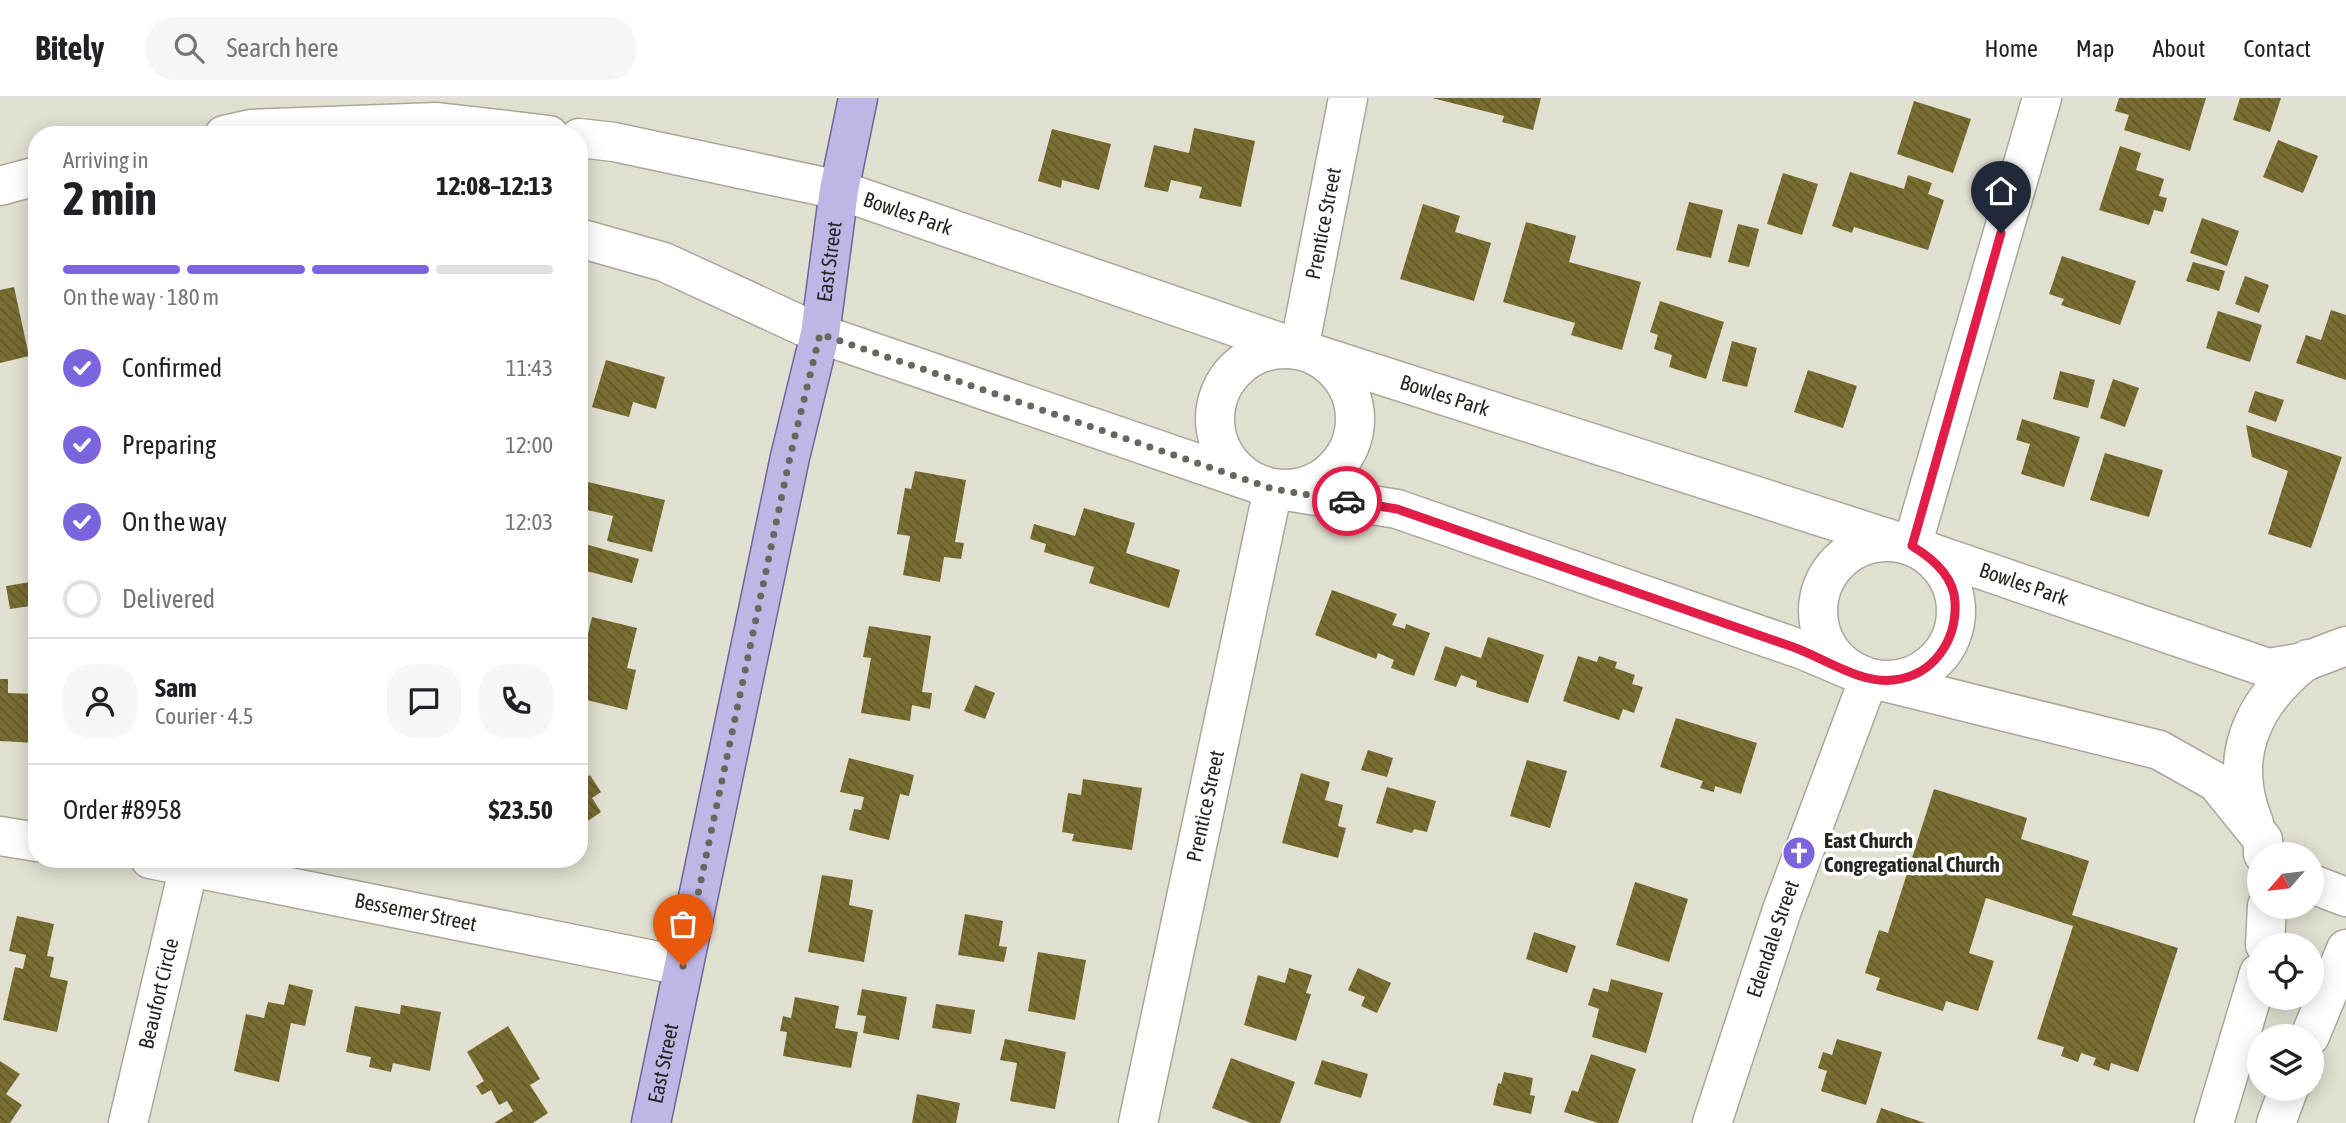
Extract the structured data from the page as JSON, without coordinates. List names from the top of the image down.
{
  "streets": {
    "main road": ["East Street"],
    "street": [
      "Bowles Park",
      "Prentice Street",
      "Bessemer Street",
      "Edendale Street",
      "Beaufort Circle"
    ]
  },
  "crossings": [
    ["Bowles Park", "Prentice Street"],
    ["Bowles Park", "East Street"],
    ["Bowles Park", "Edendale Street"],
    ["East Street", "Bessemer Street"]
  ],
  "places": {
    "church": ["East Church Congregational Church"]
  },
  "north": "bottom left",
  "page": {
    "header": "Bitely",
    "search": "Search here",
    "nav": [
      "Home",
      "Map",
      "About",
      "Contact"
    ],
    "heading": ["2 min", "Arriving in", "12:08–12:13"],
    "panel": [
      "Sam",
      "Courier · 4.5",
      "Order #8958",
      "$23.50"
    ],
    "bar": "On the way · 180 m",
    "list": [
      ["Confirmed", "11:43"],
      ["Preparing", "12:00"],
      ["On the way", "12:03"],
      "Delivered"
    ]
  }
}
